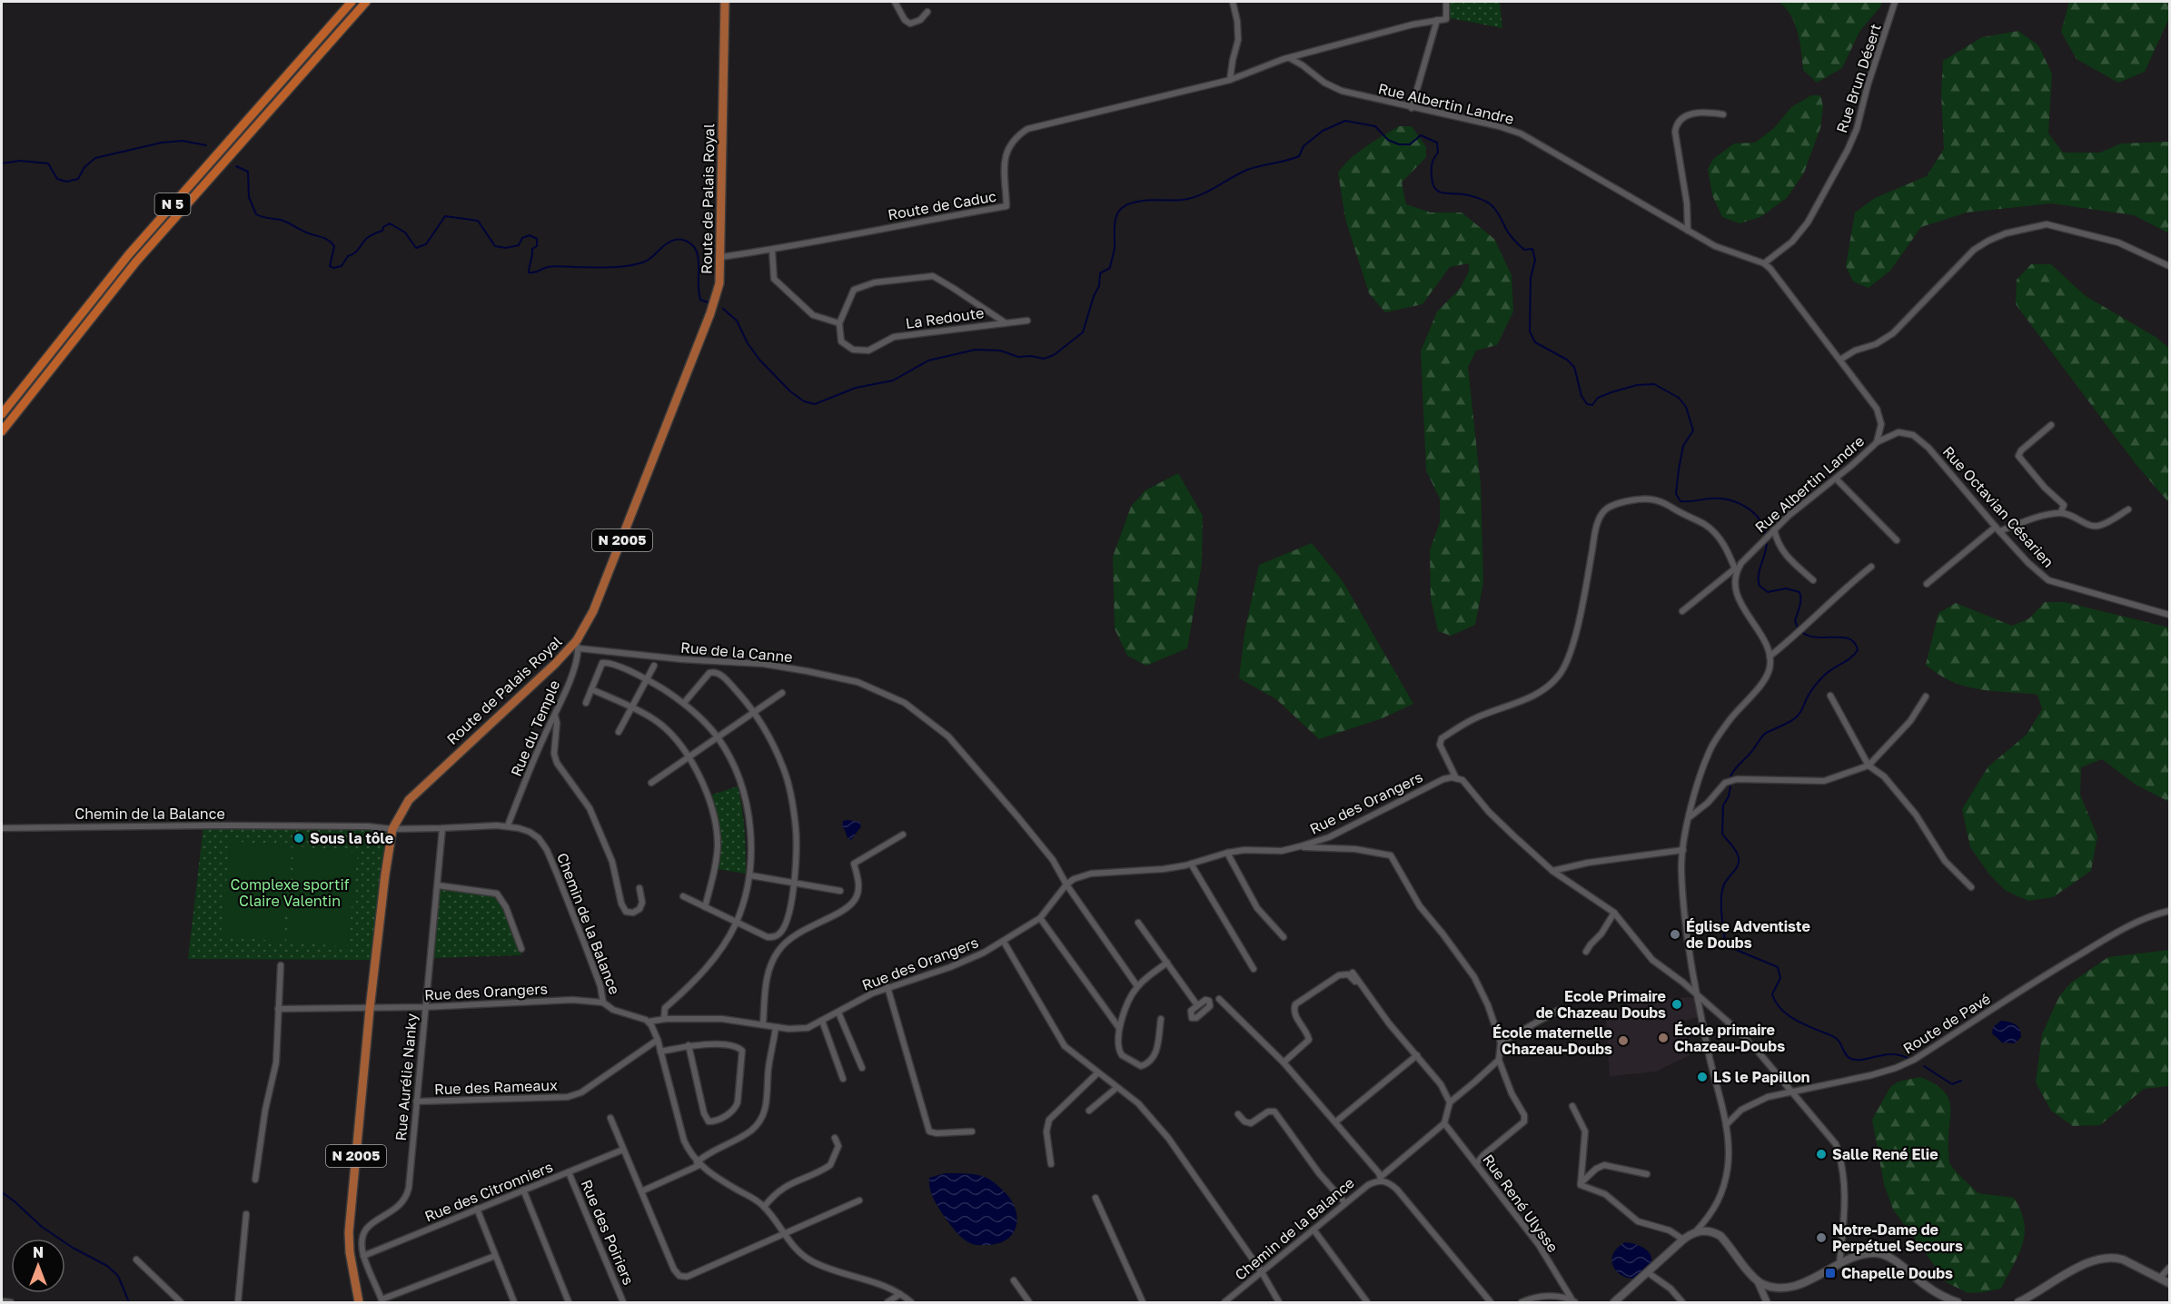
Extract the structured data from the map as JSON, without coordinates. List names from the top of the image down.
{
  "streets": {
    "highway": ["N 5"],
    "main road": ["Route de Palais Royal", "N 2005"],
    "street": [
      "Rue Brun Désert",
      "Rue Albertin Landre",
      "Route de Caduc",
      "La Redoute",
      "Rue Octavian Césarien",
      "Rue de la Canne",
      "Rue du Temple",
      "Rue des Orangers",
      "Chemin de la Balance",
      "Route de Pavé",
      "Rue Aurélie Nanky",
      "Rue des Rameaux",
      "Rue des Citronniers",
      "Rue René Ulysse",
      "Rue des Poiriers"
    ]
  },
  "crossings": [
    ["Rue Brun Désert", "Rue Albertin Landre"],
    ["Rue Albertin Landre", "Route de Caduc"],
    ["Rue Albertin Landre", "Rue Octavian Césarien"],
    ["Route de Palais Royal", "Route de Caduc"],
    ["Route de Palais Royal", "Rue de la Canne"],
    ["Route de Palais Royal", "Rue du Temple"],
    ["Route de Palais Royal", "Rue des Orangers"],
    ["Route de Palais Royal", "Chemin de la Balance"],
    ["Rue de la Canne", "Rue du Temple"],
    ["Rue de la Canne", "Rue des Orangers"],
    ["Rue du Temple", "Chemin de la Balance"],
    ["Rue des Orangers", "Chemin de la Balance"],
    ["Rue des Orangers", "Rue Aurélie Nanky"],
    ["Chemin de la Balance", "Rue Aurélie Nanky"],
    ["Chemin de la Balance", "Rue René Ulysse"],
    ["Rue Aurélie Nanky", "Rue des Rameaux"],
    ["Rue Aurélie Nanky", "Rue des Citronniers"],
    ["Rue des Citronniers", "Rue des Poiriers"]
  ],
  "parks": ["Complexe sportif Claire Valentin"],
  "places": {
    "other": [
      "Sous la tôle",
      "Église Adventiste de Doubs",
      "Ecole Primaire de Chazeau Doubs",
      "École primaire Chazeau-Doubs",
      "École maternelle Chazeau-Doubs",
      "LS le Papillon",
      "Salle René Elie",
      "Notre-Dame de Perpétuel Secours"
    ],
    "transit": ["Chapelle Doubs"]
  },
  "north": "top"
}
